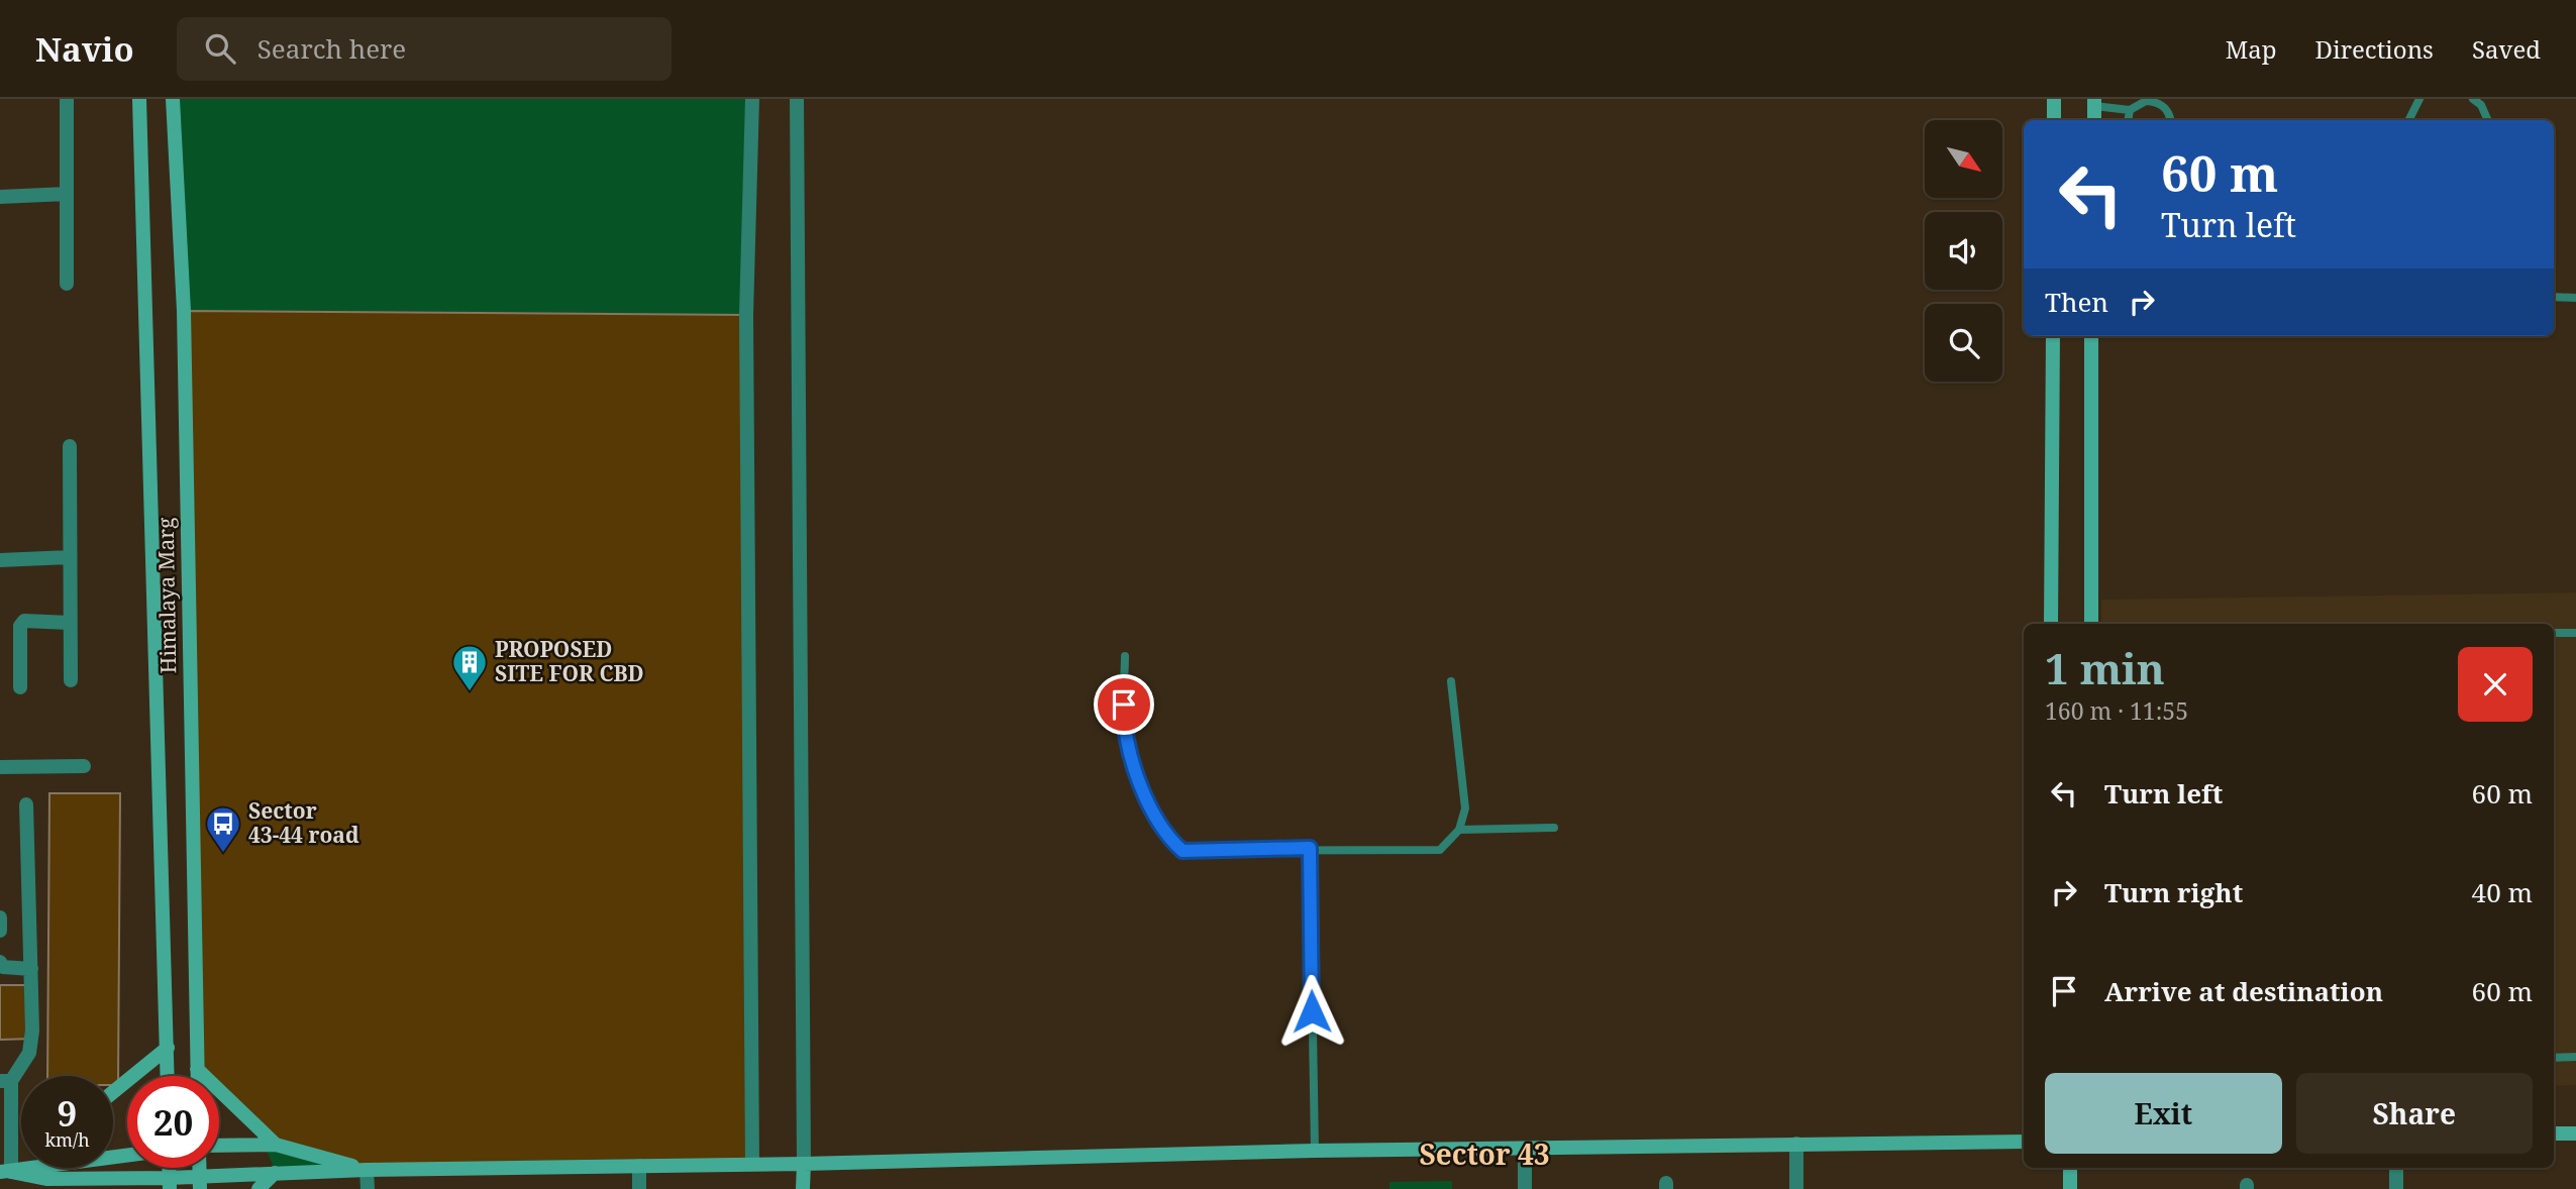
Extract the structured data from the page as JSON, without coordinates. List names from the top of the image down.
{
  "streets": {
    "street": ["Himalaya Marg"]
  },
  "districts": ["Sector 43"],
  "places": {
    "building": ["PROPOSED SITE FOR CBD"],
    "bus stop": ["Sector 43-44 road"]
  },
  "north": "bottom right",
  "page": {
    "header": "Navio",
    "search": "Search here",
    "nav": ["Map", "Directions", "Saved"],
    "turn": ["60 m", "Turn left"],
    "then": "Then",
    "heading": ["1 min", "160 m · 11:55"],
    "list": [
      {
        "name": "Turn left",
        "value": "60 m"
      },
      {
        "name": "Turn right",
        "value": "40 m"
      },
      {
        "name": "Arrive at destination",
        "value": "60 m"
      }
    ],
    "buttons": ["Exit", "Share"],
    "speed": "9 km/h",
    "limit": "20"
  }
}
